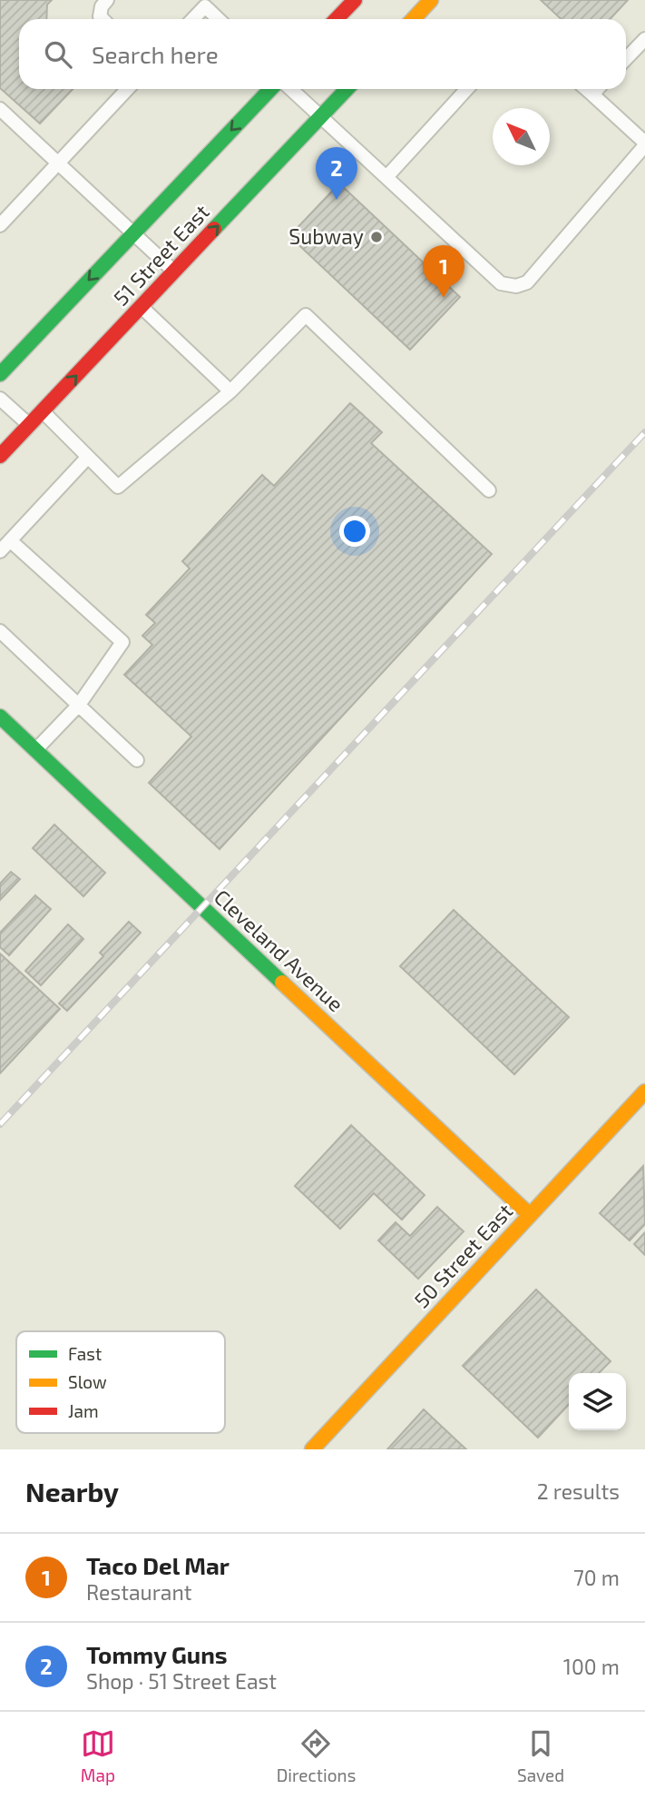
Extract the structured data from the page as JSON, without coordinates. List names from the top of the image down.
{
  "streets": {
    "street": ["51 Street East", "Cleveland Avenue", "50 Street East"]
  },
  "crossings": [
    ["Cleveland Avenue", "50 Street East"]
  ],
  "places": ["Subway"],
  "legend": ["Fast", "Slow", "Jam"],
  "north": "top left",
  "page": {
    "search": "Search here",
    "pins": ["2", "1"],
    "heading": ["Nearby", "2 results"],
    "list": [
      {
        "mark": "1",
        "name": "Taco Del Mar",
        "note": "Restaurant",
        "value": "70 m"
      },
      {
        "mark": "2",
        "name": "Tommy Guns",
        "note": "Shop · 51 Street East",
        "value": "100 m"
      }
    ],
    "nav": ["Map", "Directions", "Saved"]
  }
}
